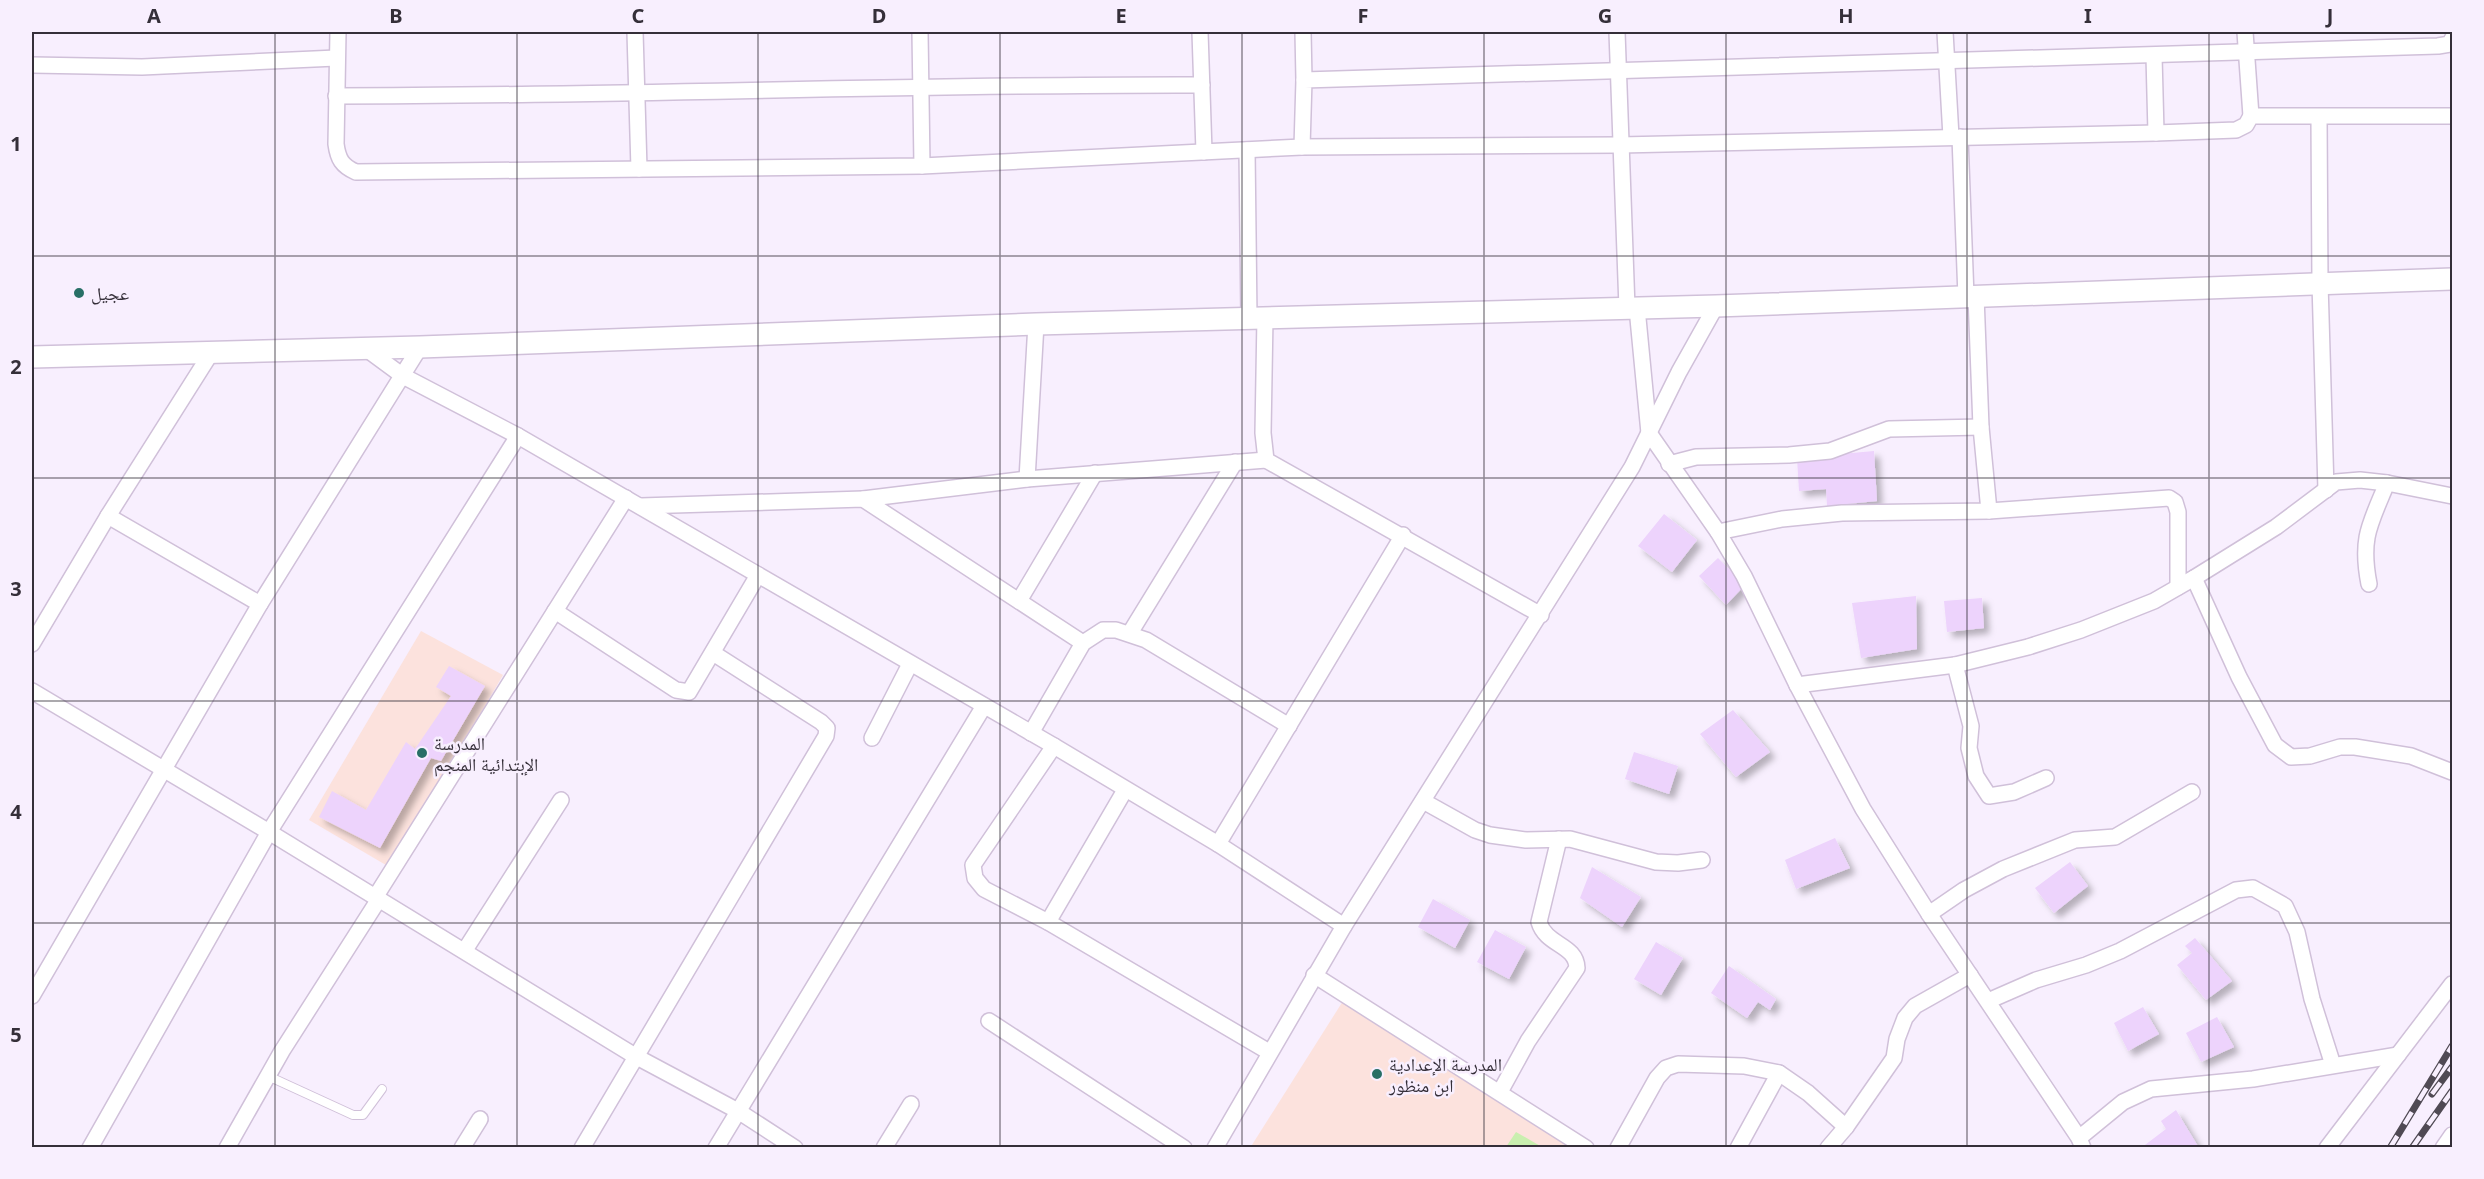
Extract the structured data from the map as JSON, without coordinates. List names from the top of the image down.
{
  "places": ["عجيل", "المدرسة الإبتدائية المنجم", "المدرسة الإعدادية ابن منظور"],
  "grid": {
    "columns": [
      "A",
      "B",
      "C",
      "D",
      "E",
      "F",
      "G",
      "H",
      "I",
      "J"
    ],
    "rows": [
      "1",
      "2",
      "3",
      "4",
      "5"
    ]
  }
}
